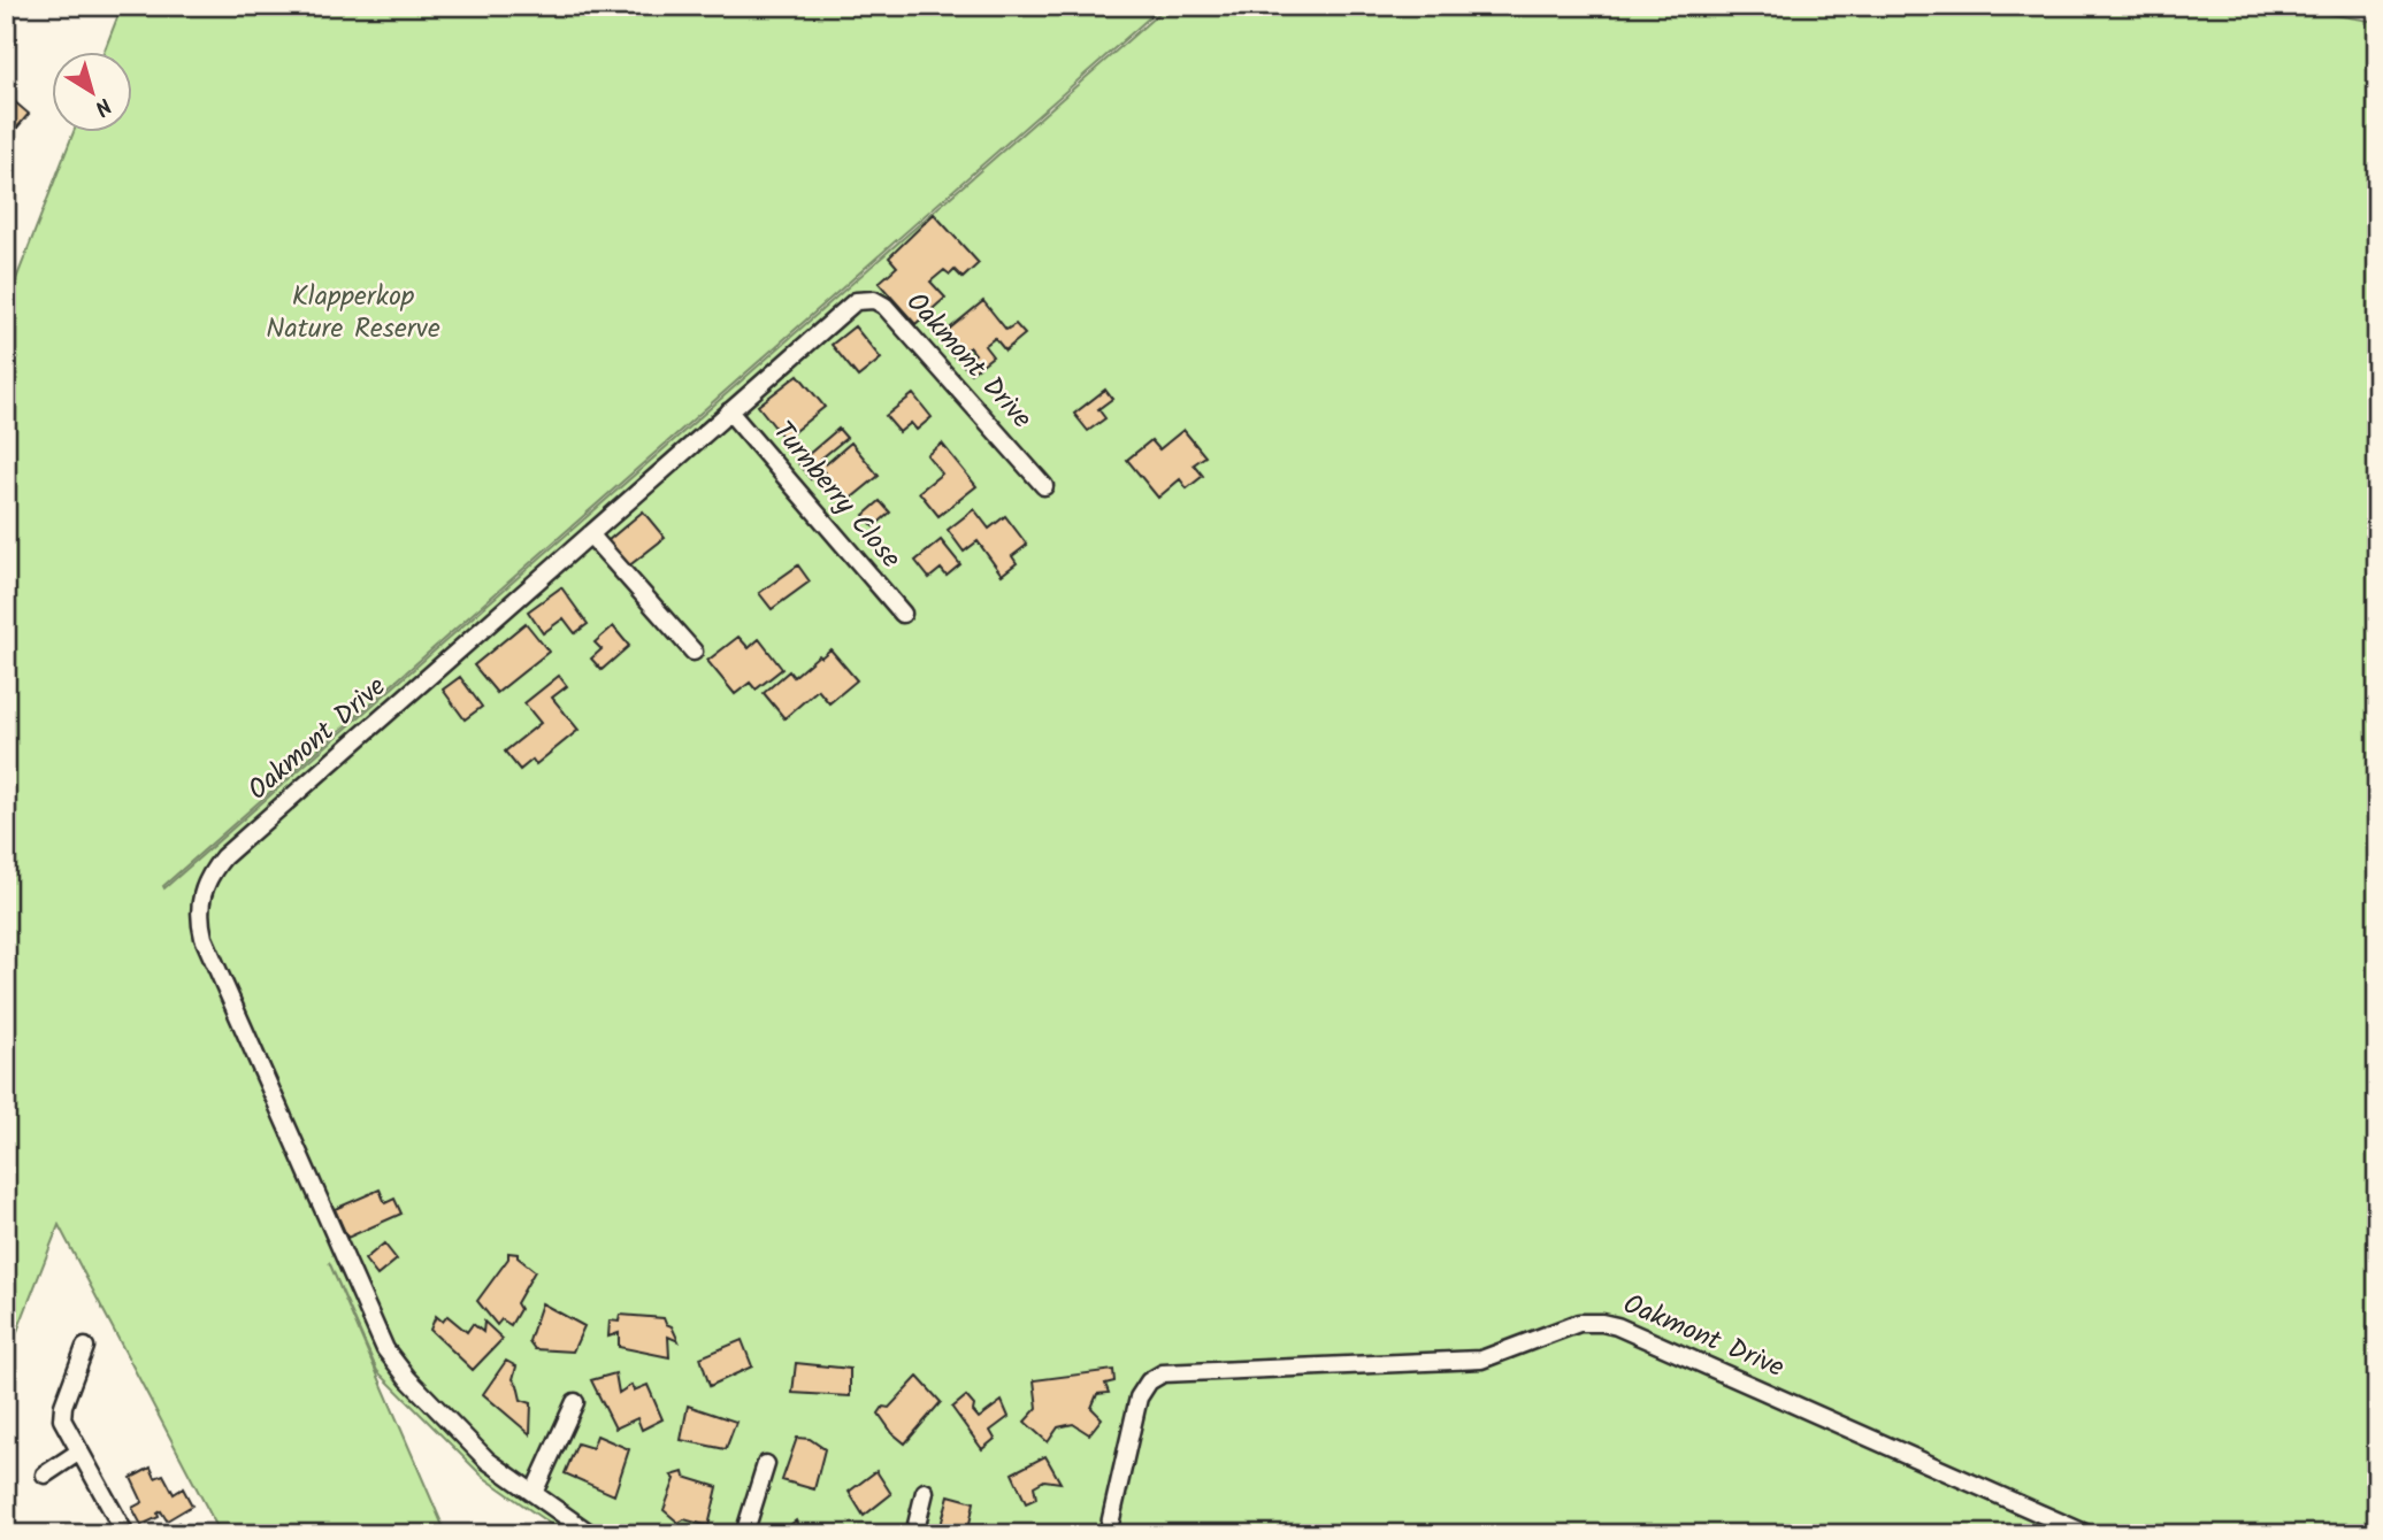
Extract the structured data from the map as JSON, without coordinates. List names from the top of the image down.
{
  "streets": {
    "street": ["Oakmont Drive", "Turnberry Close"]
  },
  "crossings": [
    ["Oakmont Drive", "Turnberry Close"]
  ],
  "parks": ["Klapperkop Nature Reserve"],
  "north": "bottom right"
}
